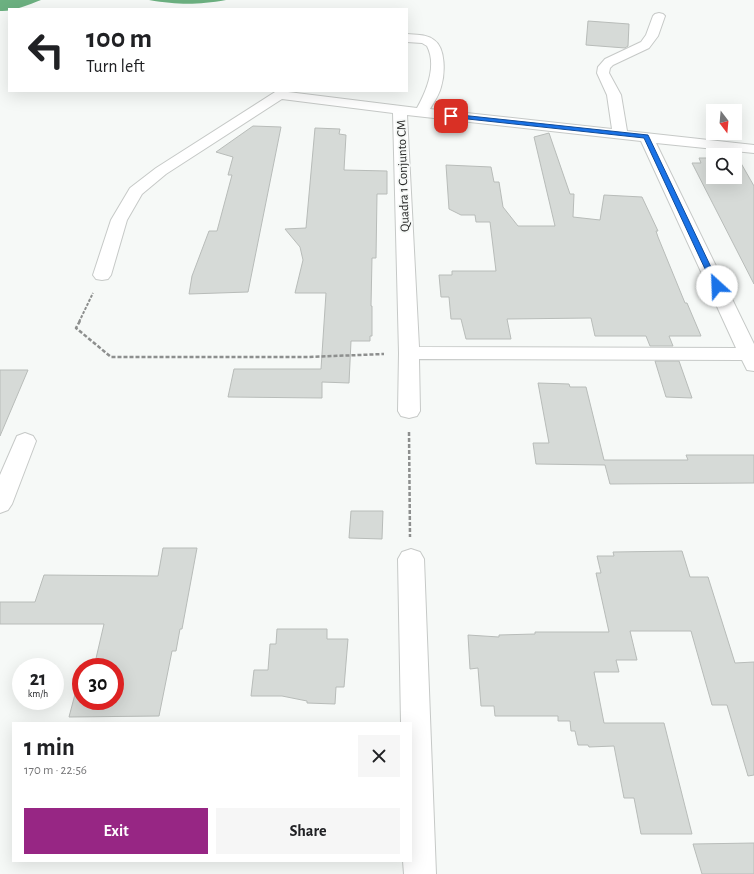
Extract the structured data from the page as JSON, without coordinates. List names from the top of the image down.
{
  "streets": {
    "street": ["Quadra 1 Conjunto CM"]
  },
  "north": "bottom",
  "page": {
    "turn": ["100 m", "Turn left"],
    "speed": "21 km/h",
    "limit": "30",
    "heading": ["1 min", "170 m · 22:56"],
    "buttons": ["Exit", "Share"]
  }
}
